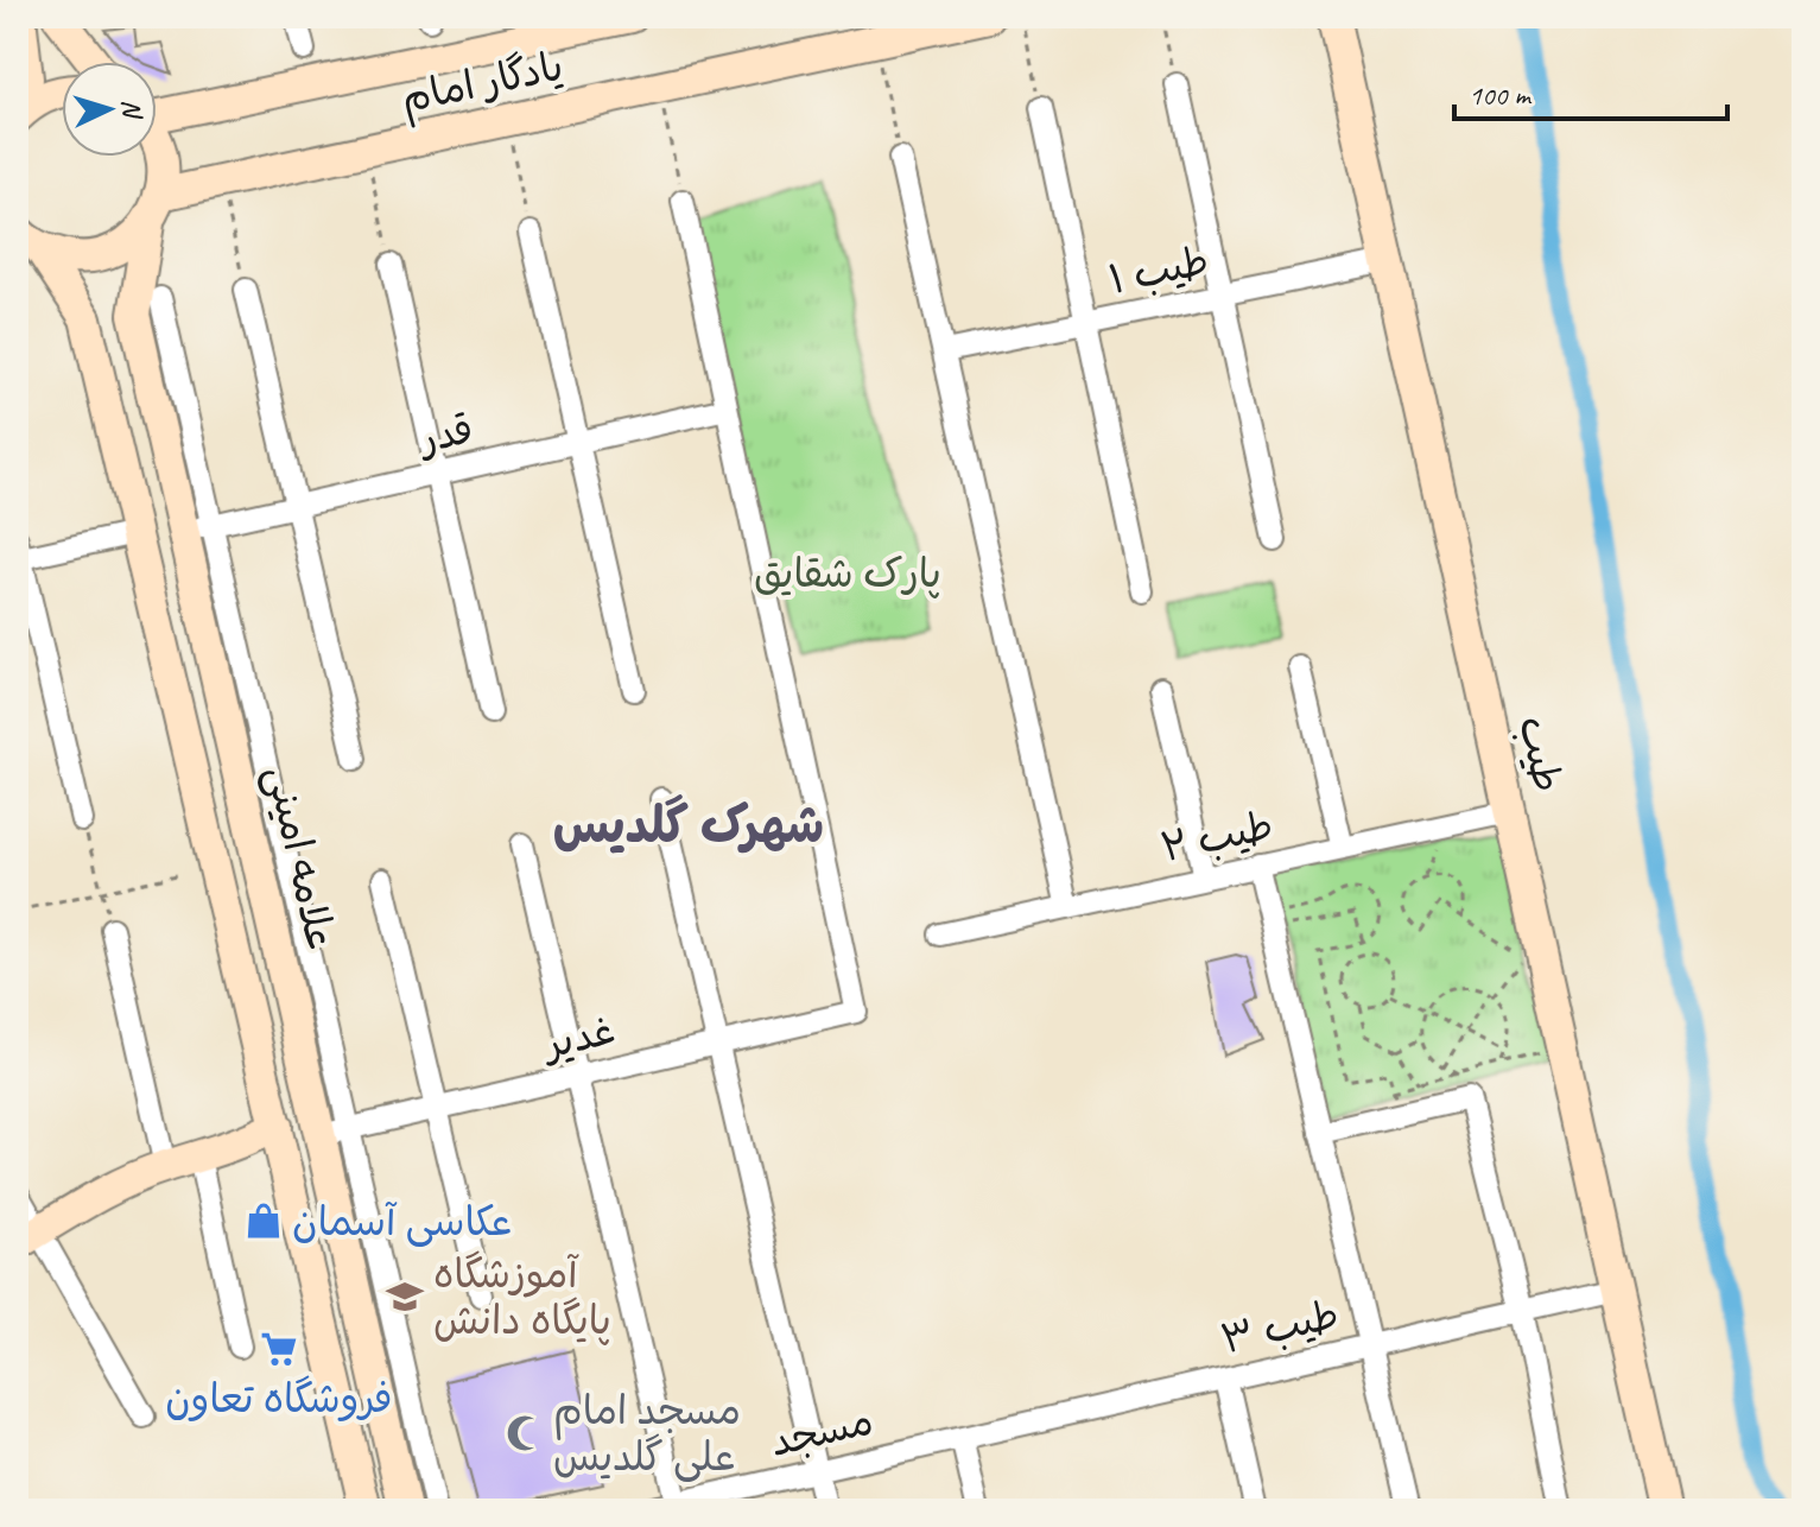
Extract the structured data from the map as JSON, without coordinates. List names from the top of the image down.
{
  "streets": {
    "main road": ["یادگار امام", "طیب", "علامه امینی"],
    "street": [
      "طیب ۱",
      "قدر",
      "طیب ۲",
      "غدیر",
      "طیب ۳",
      "مسجد"
    ]
  },
  "crossings": [
    ["یادگار امام", "علامه امینی"],
    ["طیب ۱", "طیب"],
    ["قدر", "علامه امینی"],
    ["قدر", "غدیر"],
    ["طیب", "طیب ۲"],
    ["طیب", "طیب ۳"],
    ["علامه امینی", "غدیر"],
    ["طیب ۳", "مسجد"]
  ],
  "districts": ["شهرک گلدیس"],
  "parks": ["پارک شقایق"],
  "places": {
    "shop": ["عکاسی آسمان"],
    "school or university": ["آموزشگاه پایگاه دانش"],
    "supermarket": ["فروشگاه تعاون"],
    "mosque": ["مسجد امام علی گلدیس"]
  },
  "scale_bar": "100 m",
  "north": "right"
}
